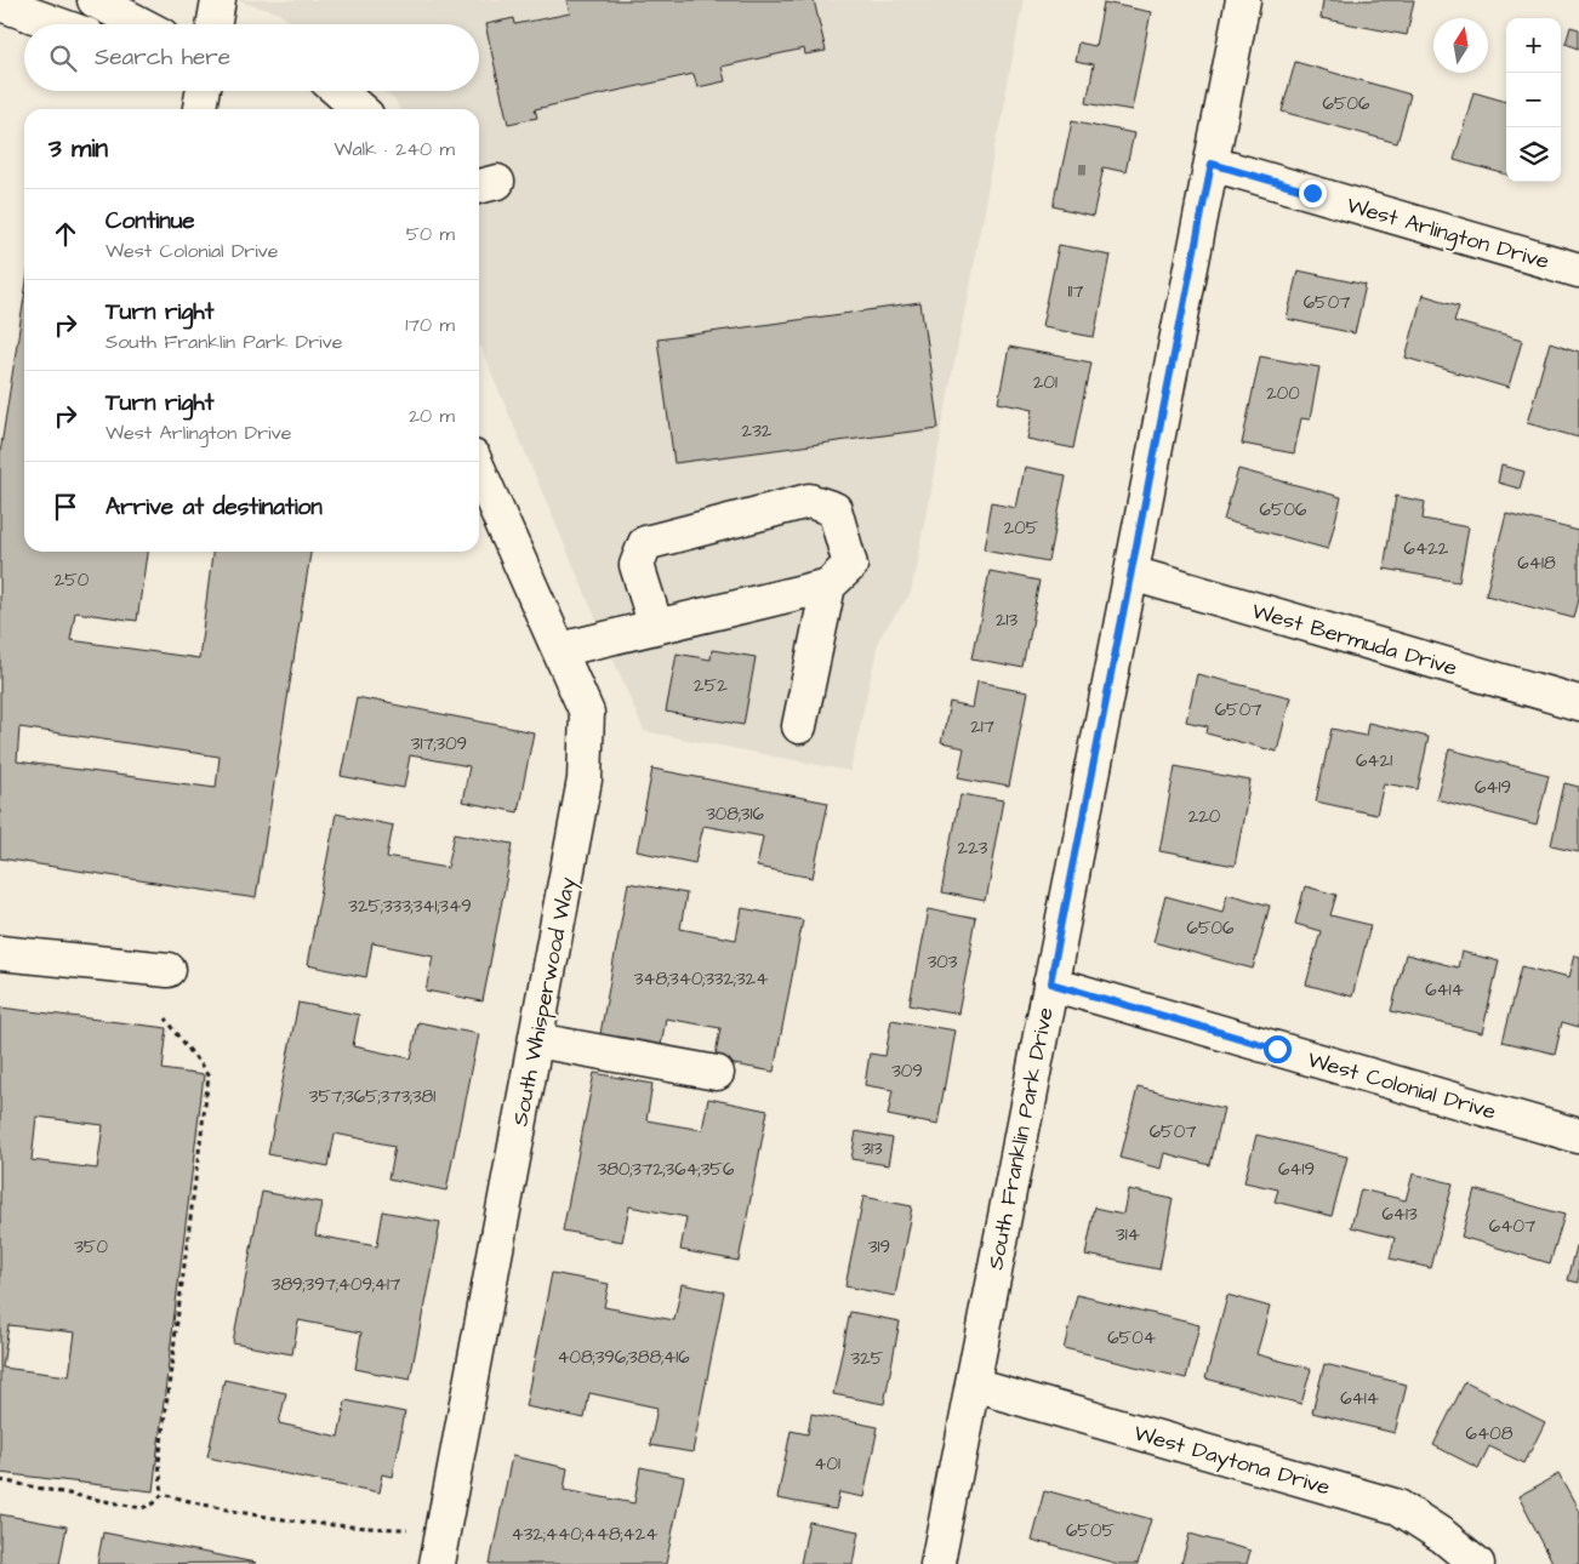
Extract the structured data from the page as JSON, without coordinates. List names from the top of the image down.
{
  "streets": {
    "street": [
      "West Arlington Drive",
      "West Bermuda Drive",
      "South Whisperwood Way",
      "West Colonial Drive",
      "South Franklin Park Drive",
      "West Daytona Drive"
    ]
  },
  "crossings": [
    ["West Arlington Drive", "South Franklin Park Drive"],
    ["West Bermuda Drive", "South Franklin Park Drive"],
    ["West Colonial Drive", "South Franklin Park Drive"],
    ["South Franklin Park Drive", "West Daytona Drive"]
  ],
  "house_numbers": [
    "6506",
    "111",
    "117",
    "6507",
    "201",
    "200",
    "232",
    "6506",
    "205",
    "6422",
    "6418",
    "250",
    "213",
    "252",
    "6507",
    "217",
    "317;309",
    "6421",
    "6419",
    "308;316",
    "220",
    "223",
    "325;333;341;349",
    "6506",
    "303",
    "348;340;332;324",
    "6414",
    "309",
    "357;365;373;381",
    "6507",
    "313",
    "380;372;364;356",
    "6419",
    "6413",
    "6407",
    "314",
    "350",
    "319",
    "389;397;409;417",
    "6504",
    "408;396;388;416",
    "325",
    "6414",
    "6408",
    "401",
    "6505",
    "432;440;448;424"
  ],
  "north": "top",
  "page": {
    "map_buttons": ["+", "−"],
    "search": "Search here",
    "heading": ["3 min", "Walk · 240 m"],
    "list": [
      ["Continue", "West Colonial Drive", "50 m"],
      ["Turn right", "South Franklin Park Drive", "170 m"],
      ["Turn right", "West Arlington Drive", "20 m"],
      "Arrive at destination"
    ]
  }
}
